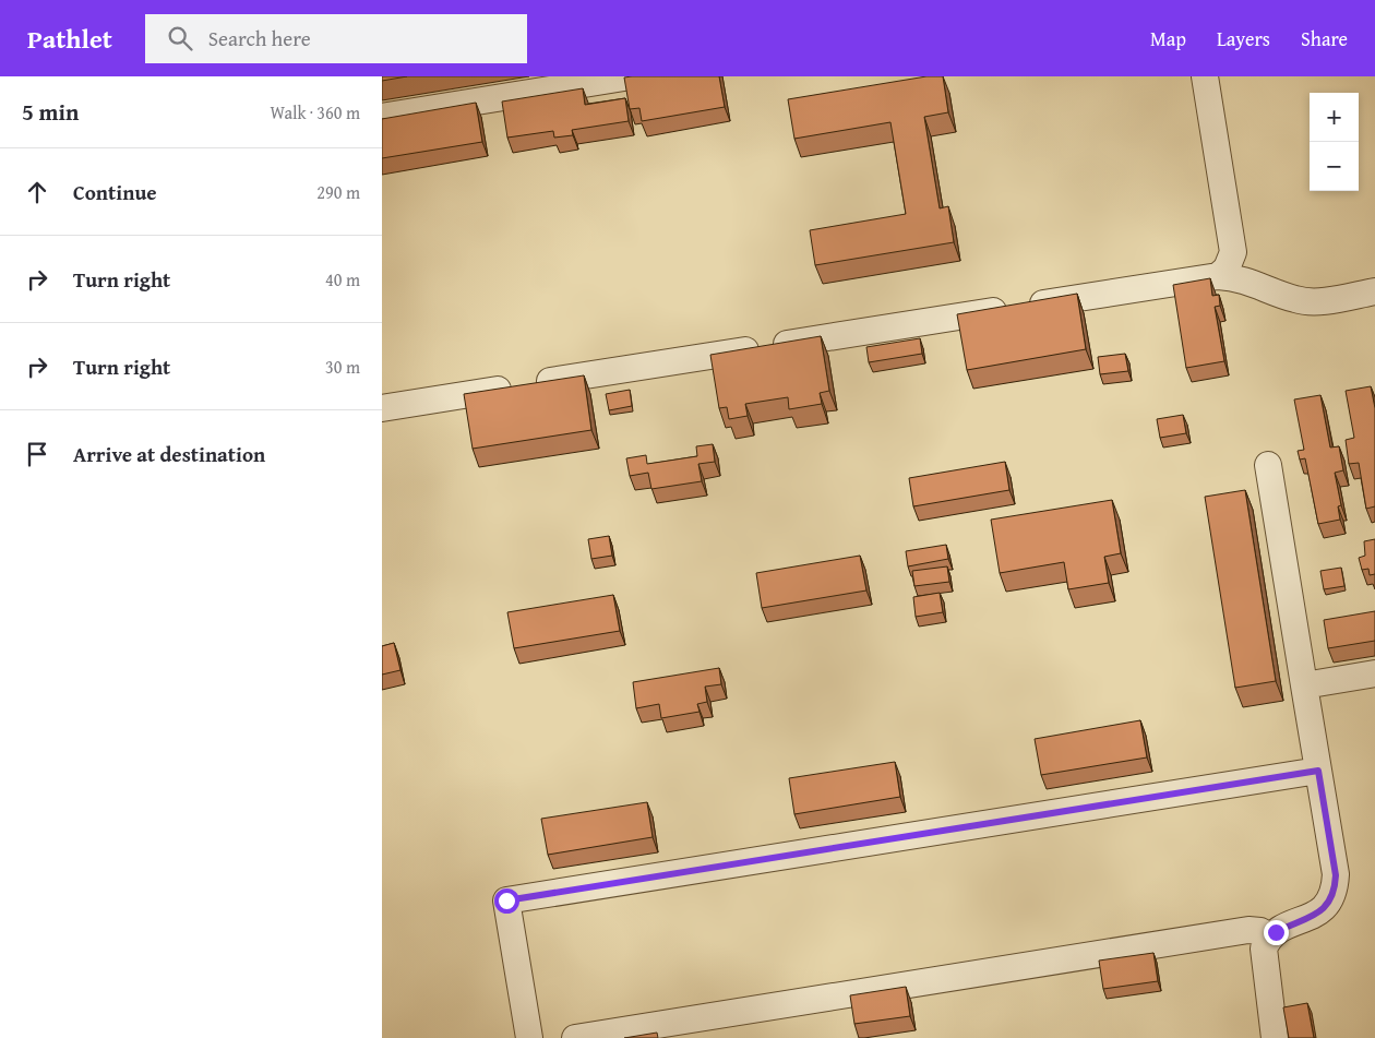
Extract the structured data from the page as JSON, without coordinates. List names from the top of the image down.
{
  "page": {
    "header": "Pathlet",
    "search": "Search here",
    "nav": ["Map", "Layers", "Share"],
    "heading": ["5 min", "Walk · 360 m"],
    "map_buttons": ["+", "−"],
    "list": [
      ["Continue", "290 m"],
      ["Turn right", "40 m"],
      ["Turn right", "30 m"],
      "Arrive at destination"
    ]
  }
}
